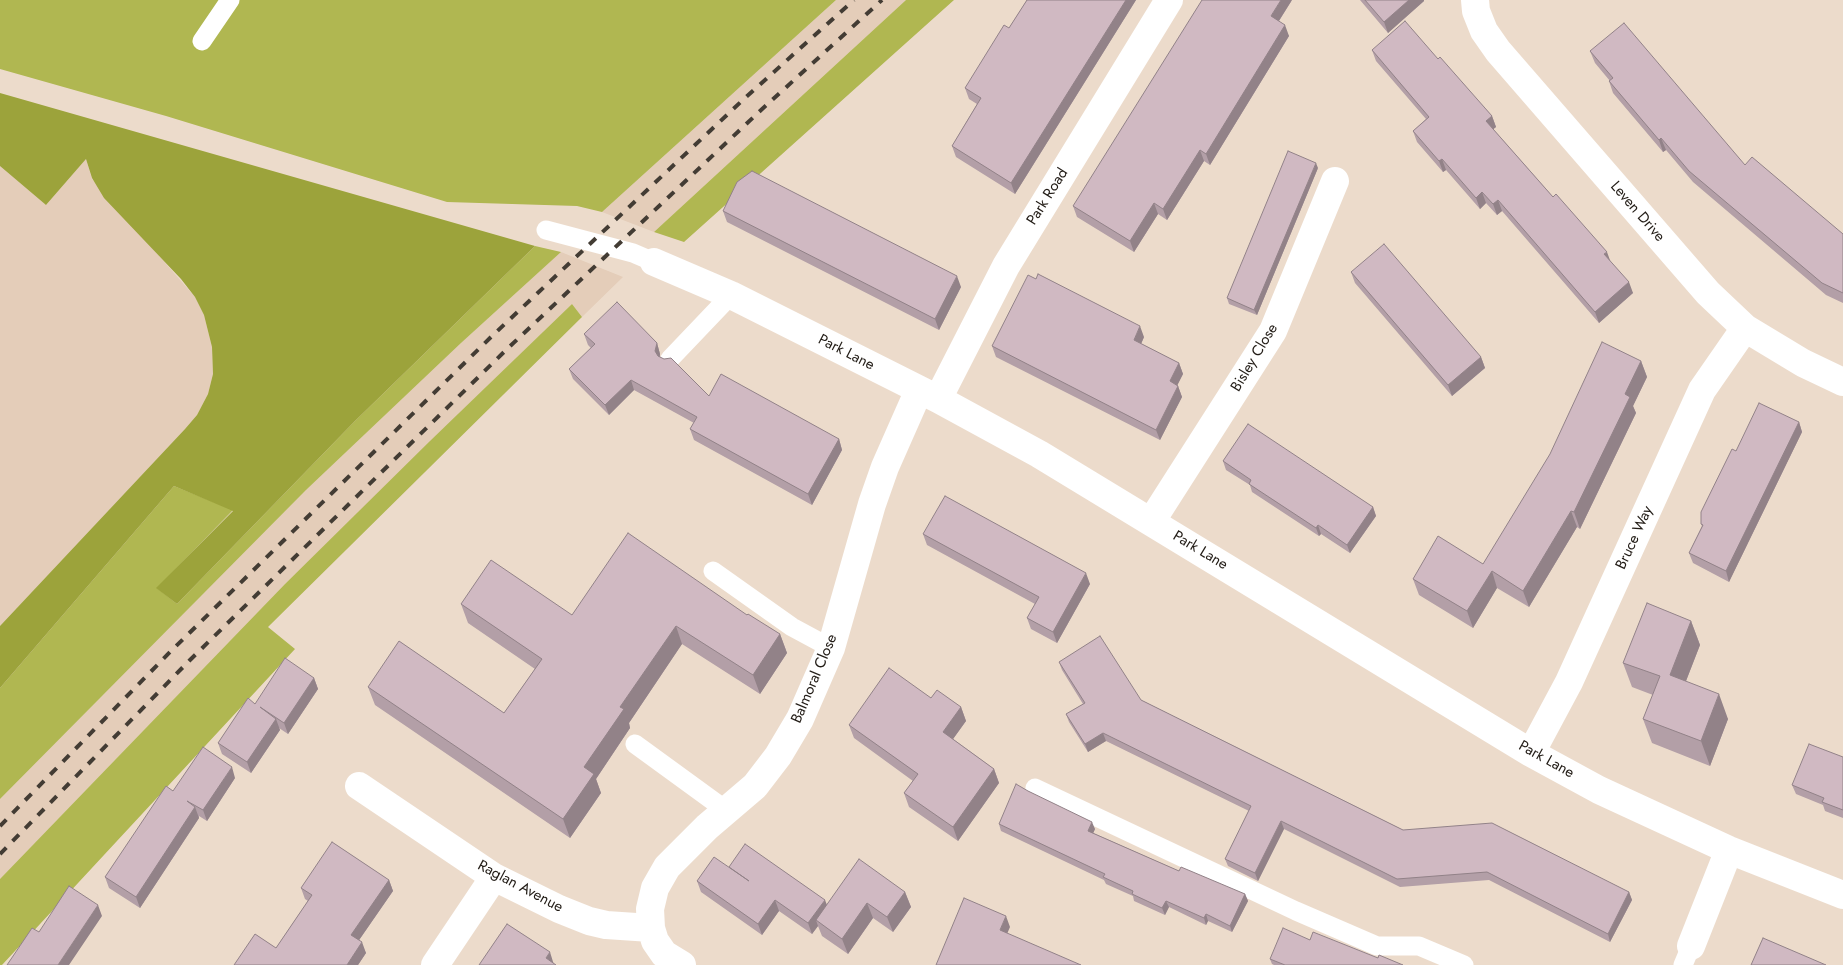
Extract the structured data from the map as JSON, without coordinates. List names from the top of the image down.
{
  "streets": {
    "street": [
      "Park Road",
      "Leven Drive",
      "Park Lane",
      "Bisley Close",
      "Bruce Way",
      "Balmoral Close",
      "Raglan Avenue"
    ]
  },
  "crossings": [
    ["Park Road", "Park Lane"],
    ["Park Road", "Balmoral Close"],
    ["Leven Drive", "Bruce Way"],
    ["Park Lane", "Bisley Close"],
    ["Park Lane", "Bruce Way"],
    ["Park Lane", "Balmoral Close"],
    ["Balmoral Close", "Raglan Avenue"]
  ]
}
